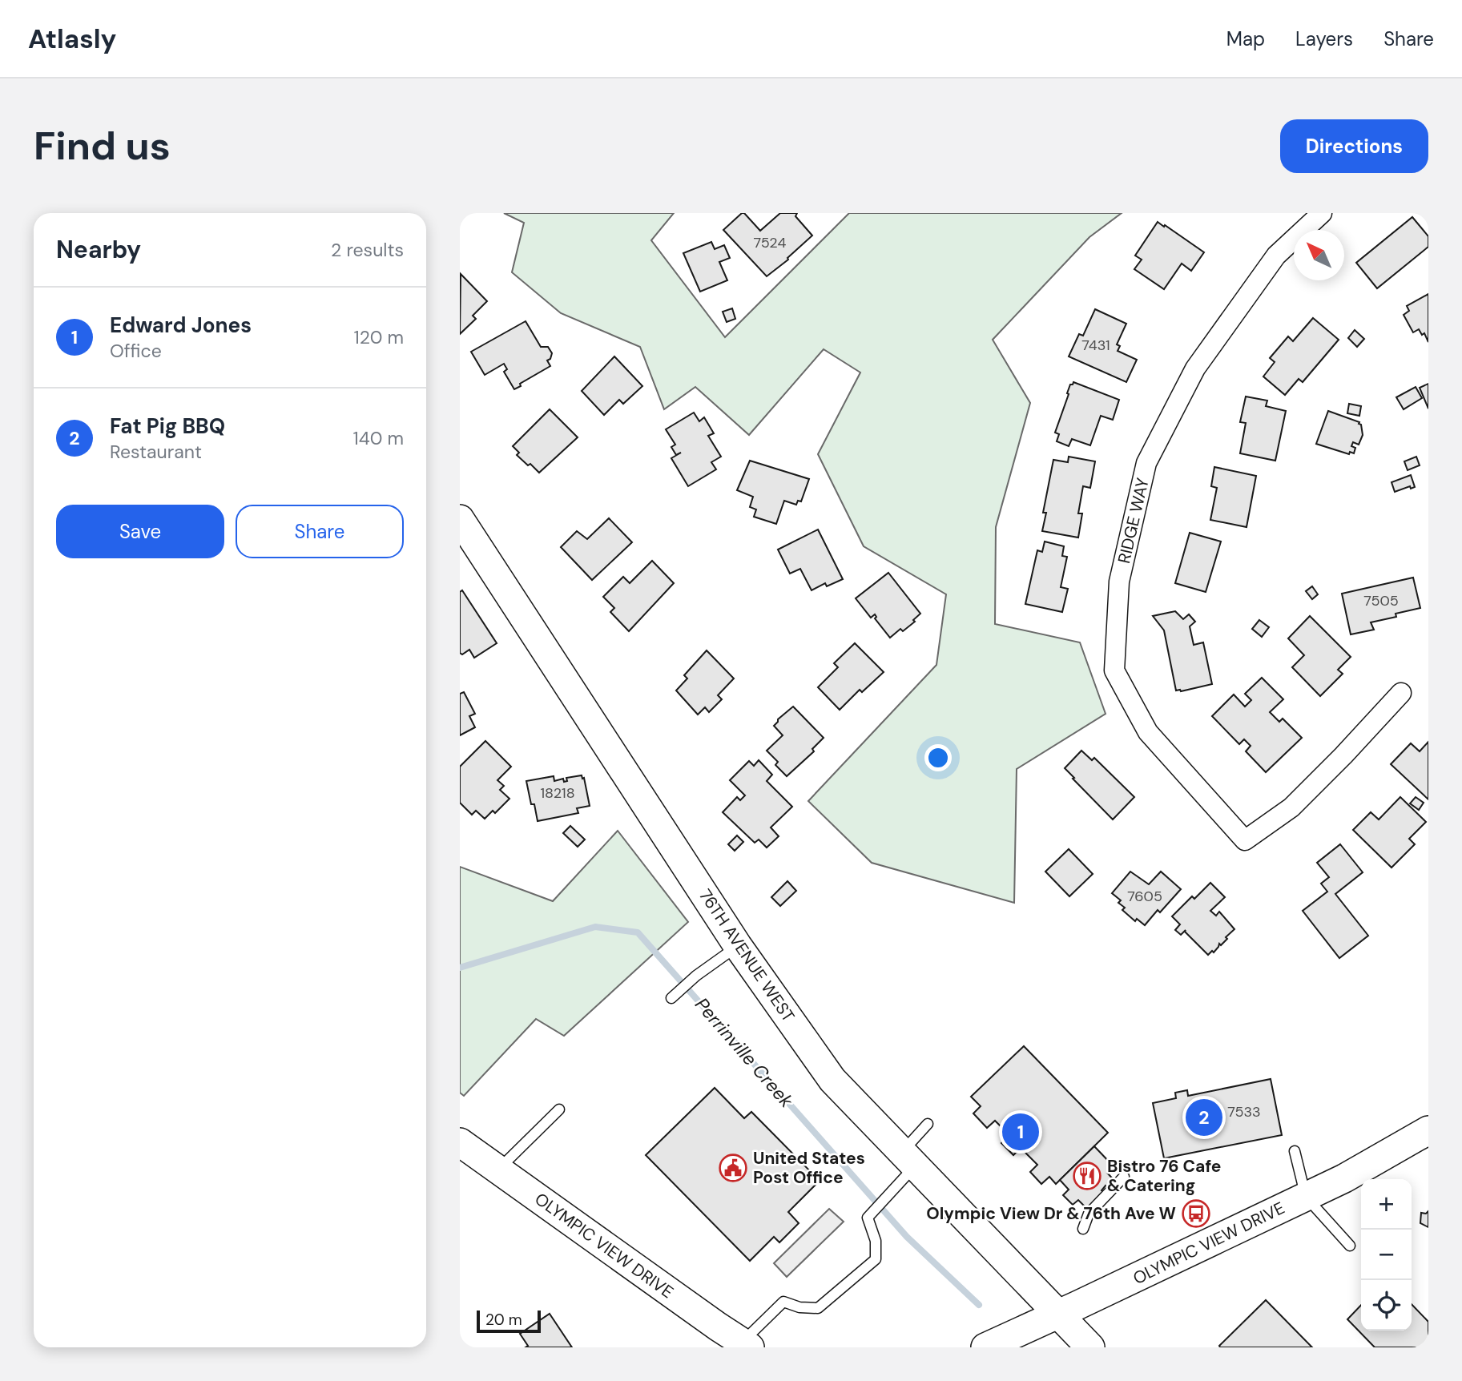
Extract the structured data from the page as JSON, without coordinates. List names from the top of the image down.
{
  "streets": {
    "street": ["RIDGE WAY", "76TH AVENUE WEST", "OLYMPIC VIEW DRIVE"]
  },
  "crossings": [
    ["76TH AVENUE WEST", "OLYMPIC VIEW DRIVE"]
  ],
  "water": ["Perrinville Creek"],
  "places": {
    "public building": ["United States Post Office"],
    "restaurant": ["Bistro 76 Cafe & Catering"],
    "bus stop": ["Olympic View Dr & 76th Ave W"]
  },
  "house_numbers": [
    "7524",
    "7431",
    "7505",
    "18218",
    "7605",
    "7533"
  ],
  "scale_bar": "20 m",
  "north": "top left",
  "page": {
    "header": "Atlasly",
    "nav": ["Map", "Layers", "Share"],
    "buttons": [
      "Directions",
      ["Save", "Share"]
    ],
    "title": "Find us",
    "heading": ["Nearby", "2 results"],
    "list": [
      {
        "mark": "1",
        "name": "Edward Jones",
        "note": "Office",
        "value": "120 m"
      },
      {
        "mark": "2",
        "name": "Fat Pig BBQ",
        "note": "Restaurant",
        "value": "140 m"
      }
    ],
    "pins": ["2", "1"],
    "map_buttons": ["+", "−"],
    "scale": "20 m"
  }
}
